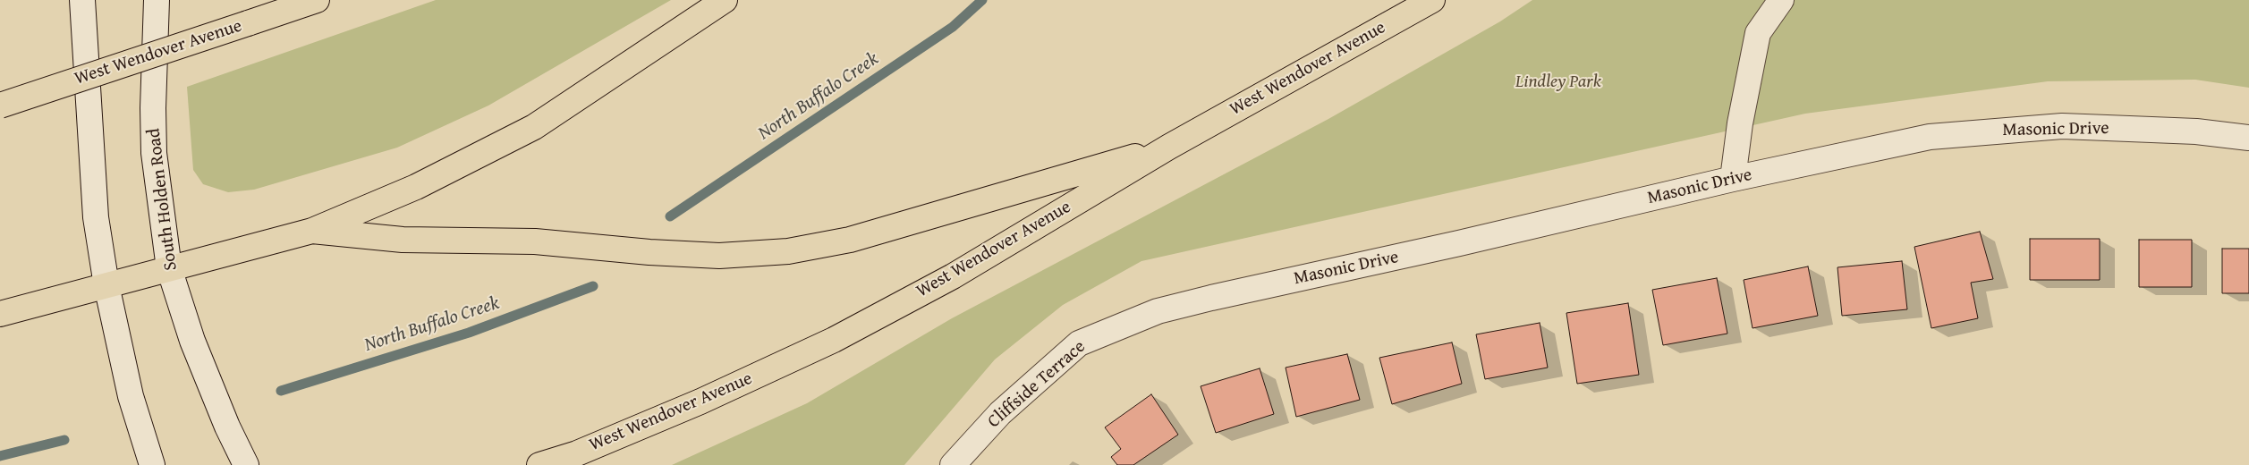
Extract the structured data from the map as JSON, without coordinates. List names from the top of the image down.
{
  "streets": {
    "highway": ["West Wendover Avenue"],
    "street": ["Masonic Drive", "South Holden Road", "Cliffside Terrace"]
  },
  "crossings": [
    ["Masonic Drive", "Cliffside Terrace"]
  ],
  "water": ["North Buffalo Creek"],
  "parks": ["Lindley Park"]
}
